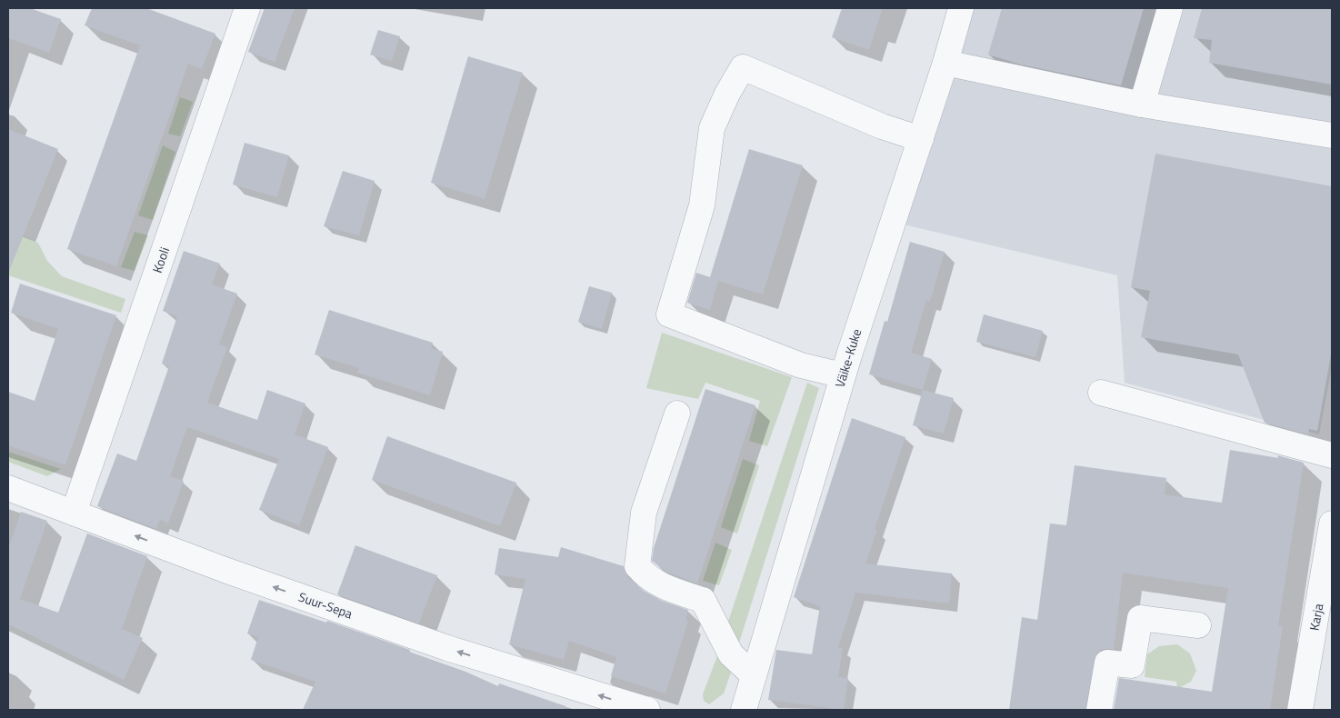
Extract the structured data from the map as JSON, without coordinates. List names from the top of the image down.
{
  "streets": {
    "street": [
      "Kooli",
      "Väike-Kuke",
      "Suur-Sepa",
      "Karja"
    ]
  },
  "crossings": [
    ["Kooli", "Suur-Sepa"]
  ],
  "one_way": ["Suur-Sepa"]
}
